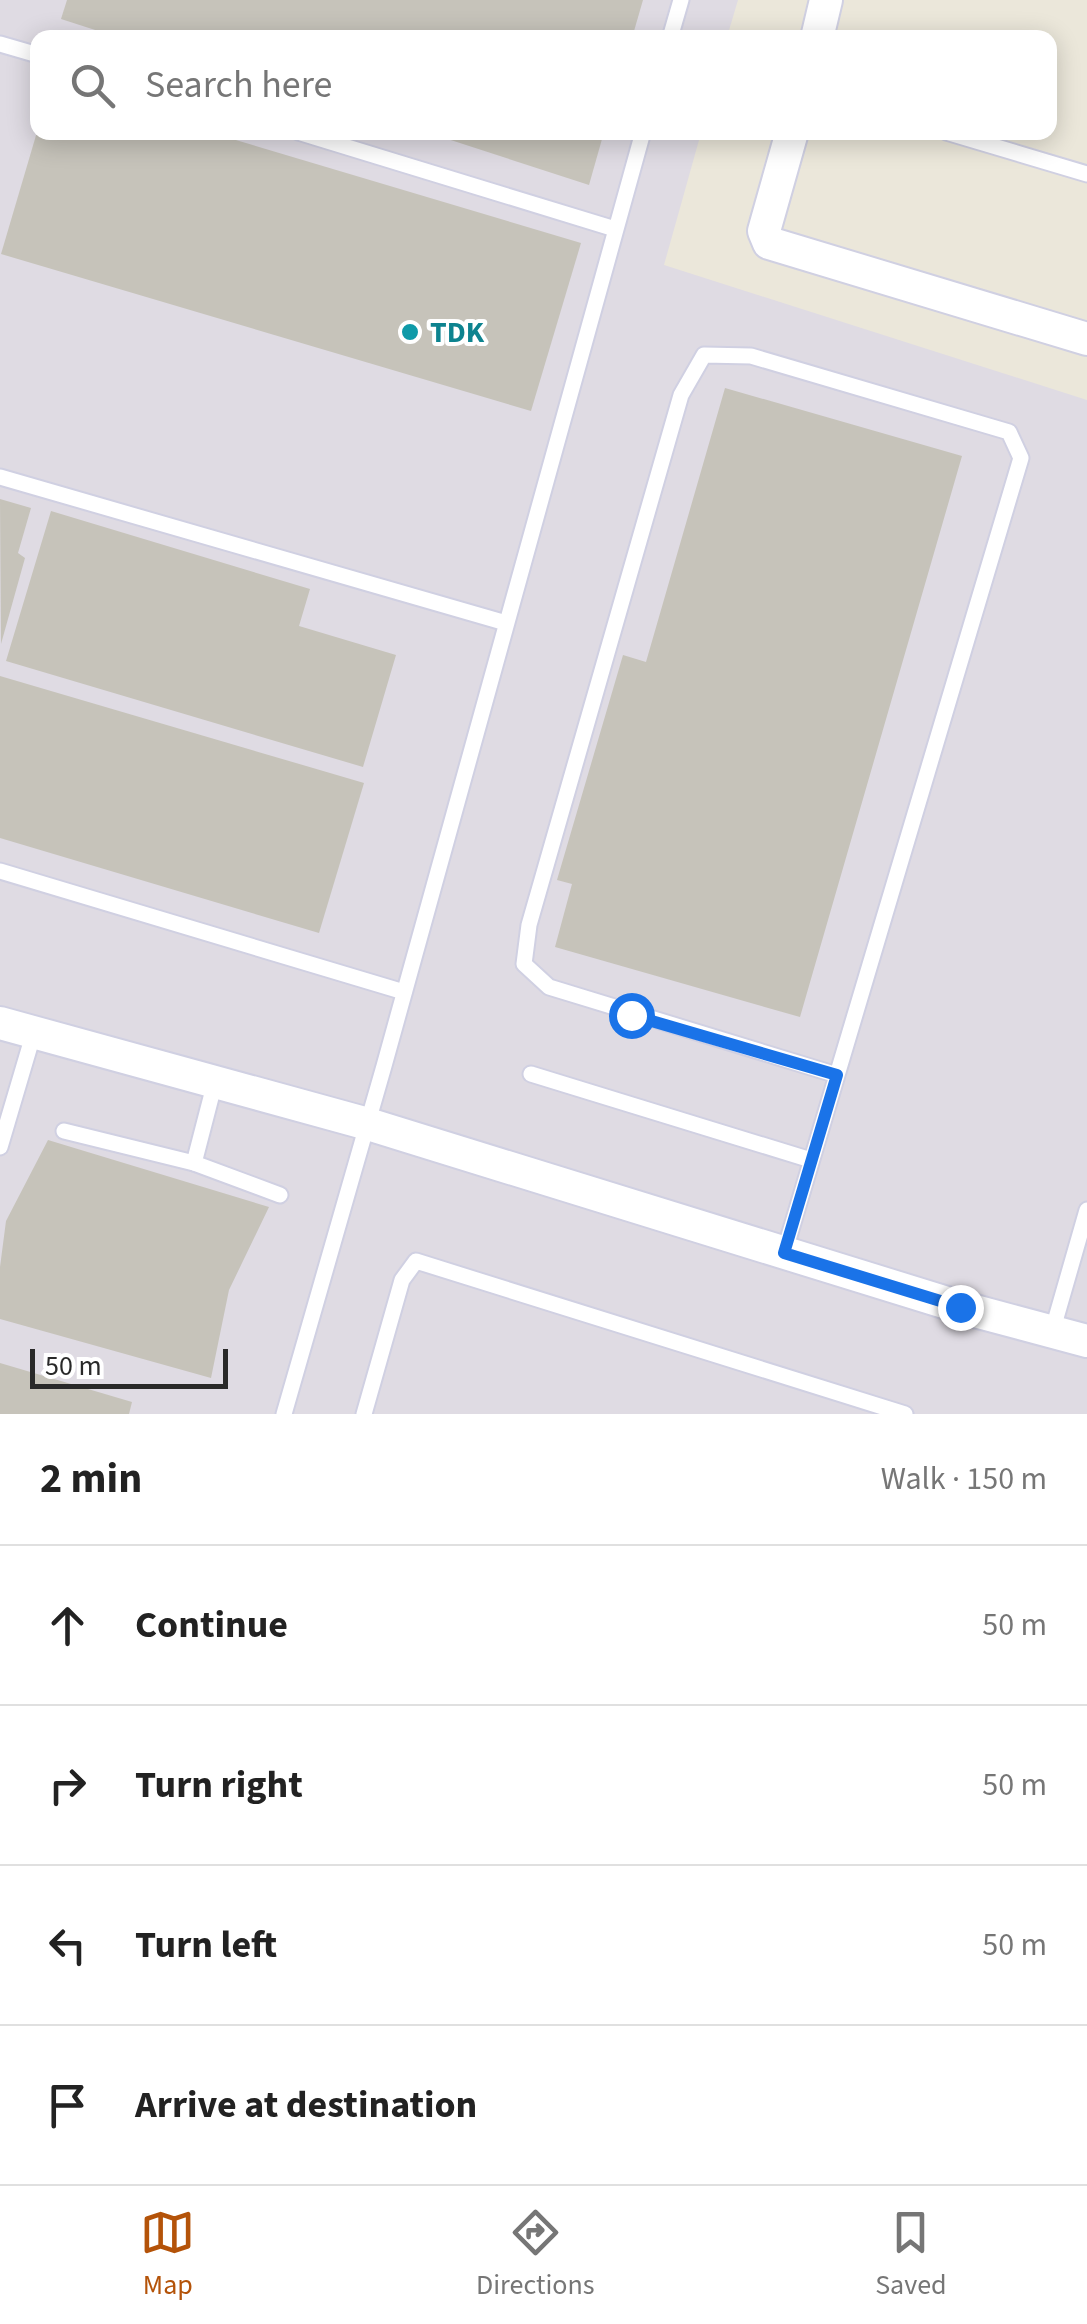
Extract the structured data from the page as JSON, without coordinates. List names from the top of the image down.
{
  "places": ["TDK"],
  "scale_bar": "50 m",
  "page": {
    "search": "Search here",
    "scale": "50 m",
    "heading": ["2 min", "Walk · 150 m"],
    "list": [
      ["Continue", "50 m"],
      ["Turn right", "50 m"],
      ["Turn left", "50 m"],
      "Arrive at destination"
    ],
    "nav": ["Map", "Directions", "Saved"]
  }
}
